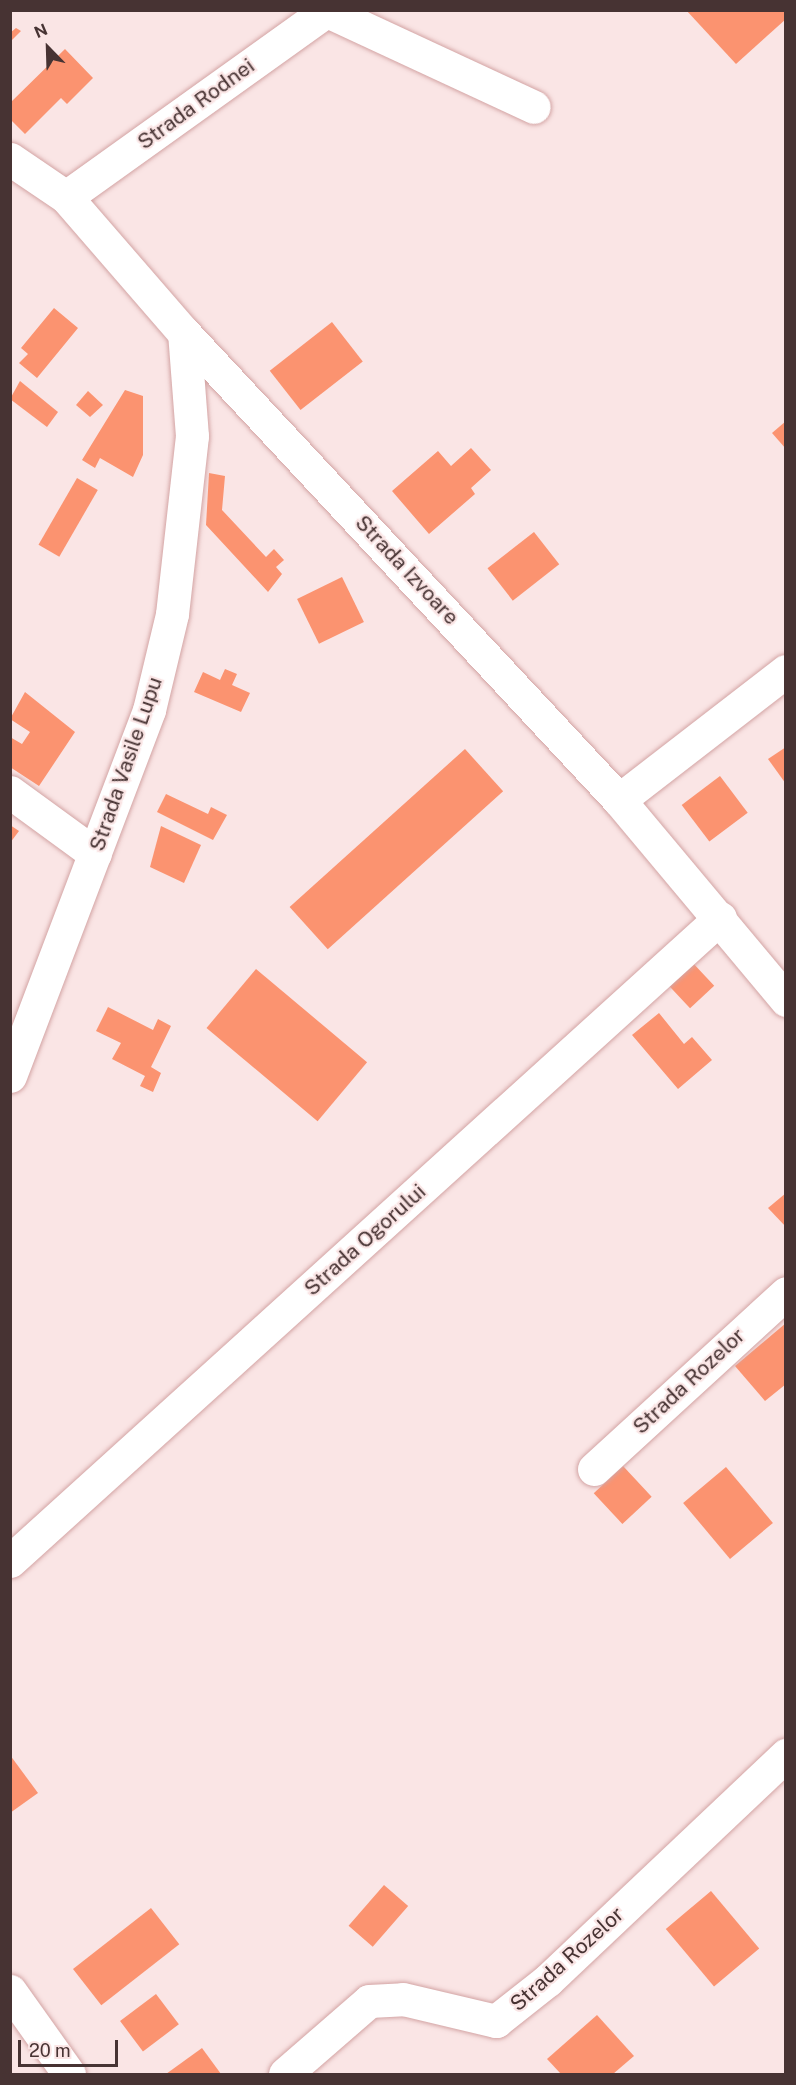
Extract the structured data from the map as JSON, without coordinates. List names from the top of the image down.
{
  "streets": {
    "street": [
      "Strada Rodnei",
      "Strada Izvoare",
      "Strada Vasile Lupu",
      "Strada Ogorului",
      "Strada Rozelor"
    ]
  },
  "crossings": [
    ["Strada Rodnei", "Strada Izvoare"],
    ["Strada Izvoare", "Strada Vasile Lupu"],
    ["Strada Izvoare", "Strada Ogorului"]
  ],
  "scale_bar": "20 m",
  "north": "top left"
}
